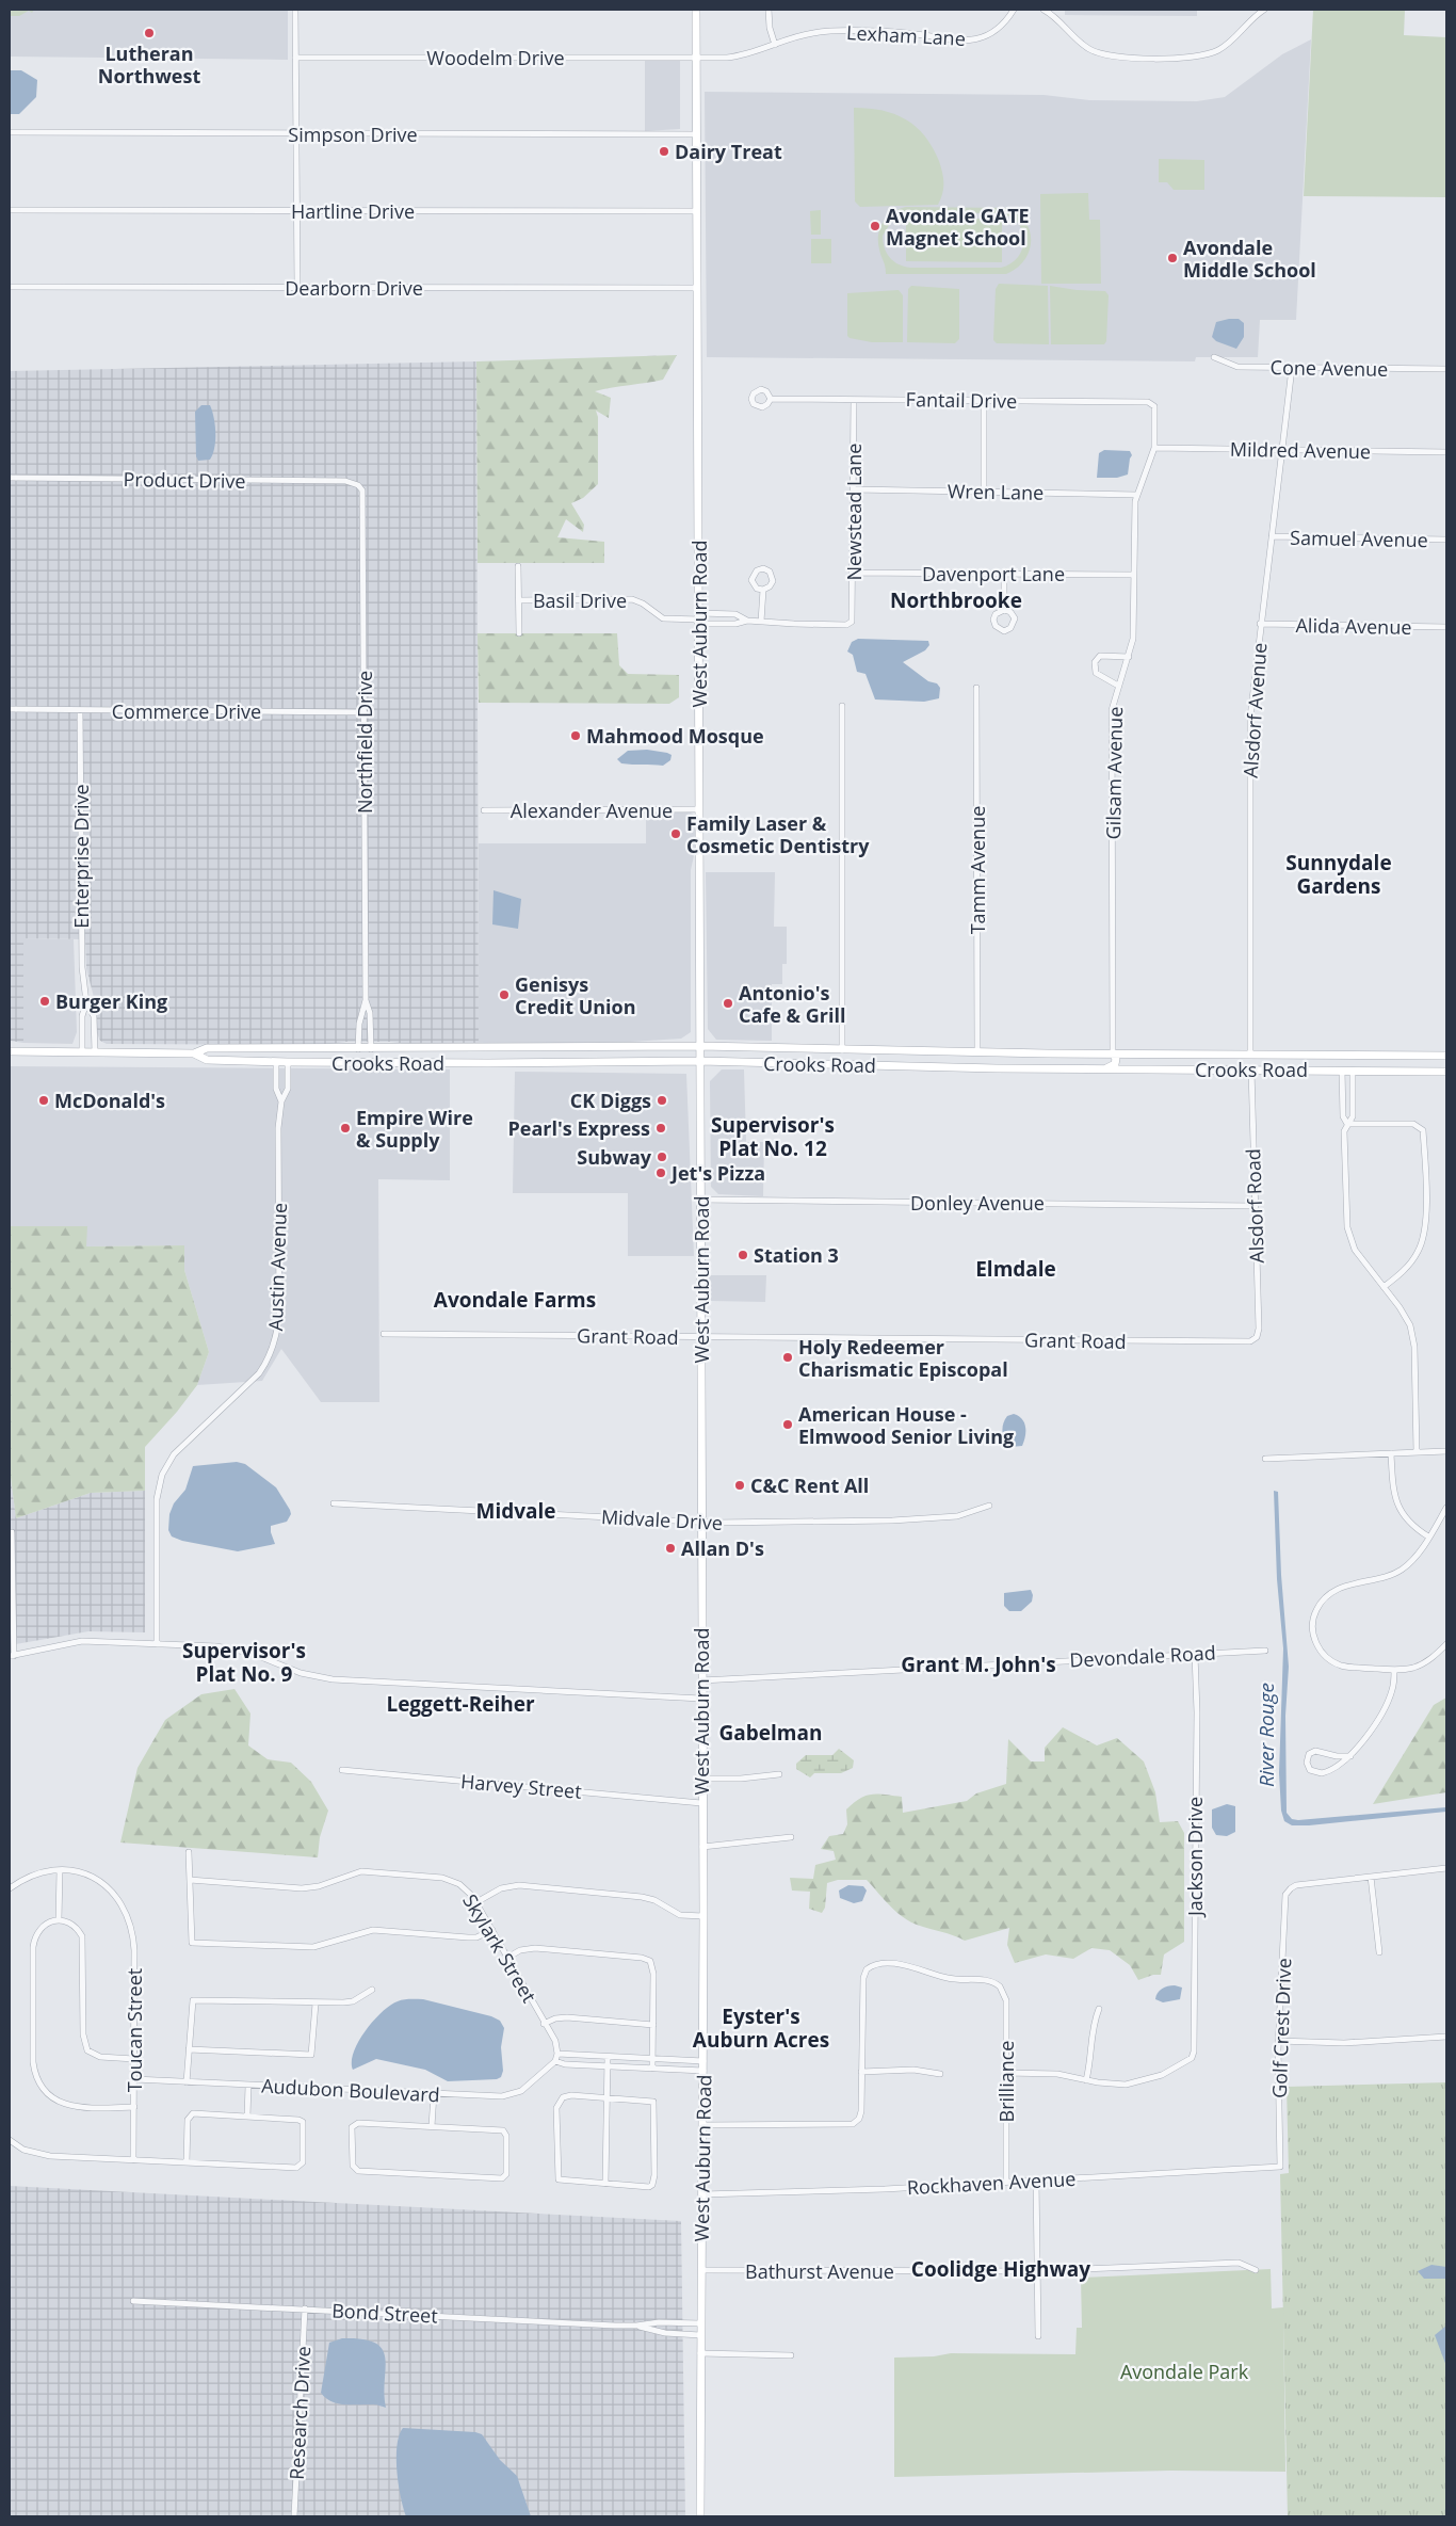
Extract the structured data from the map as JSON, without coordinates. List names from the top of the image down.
{
  "streets": {
    "main road": ["West Auburn Road", "Crooks Road"],
    "street": [
      "Lexham Lane",
      "Woodelm Drive",
      "Simpson Drive",
      "Hartline Drive",
      "Dearborn Drive",
      "Cone Avenue",
      "Fantail Drive",
      "Mildred Avenue",
      "Product Drive",
      "Wren Lane",
      "Newstead Lane",
      "Samuel Avenue",
      "Davenport Lane",
      "Basil Drive",
      "Alida Avenue",
      "Alsdorf Avenue",
      "Commerce Drive",
      "Northfield Drive",
      "Gilsam Avenue",
      "Alexander Avenue",
      "Enterprise Drive",
      "Tamm Avenue",
      "Donley Avenue",
      "Alsdorf Road",
      "Austin Avenue",
      "Grant Road",
      "Midvale Drive",
      "Devondale Road",
      "Harvey Street",
      "Jackson Drive",
      "Skylark Street",
      "Golf Crest Drive",
      "Toucan Street",
      "Brilliance",
      "Audubon Boulevard",
      "Rockhaven Avenue",
      "Bathurst Avenue",
      "Bond Street",
      "Research Drive"
    ]
  },
  "crossings": [
    ["Lexham Lane", "Woodelm Drive"],
    ["Lexham Lane", "West Auburn Road"],
    ["Woodelm Drive", "West Auburn Road"],
    ["Simpson Drive", "West Auburn Road"],
    ["Hartline Drive", "West Auburn Road"],
    ["Dearborn Drive", "West Auburn Road"],
    ["Cone Avenue", "Alsdorf Avenue"],
    ["Fantail Drive", "Newstead Lane"],
    ["Fantail Drive", "Gilsam Avenue"],
    ["Mildred Avenue", "Alsdorf Avenue"],
    ["Mildred Avenue", "Gilsam Avenue"],
    ["Product Drive", "Northfield Drive"],
    ["Wren Lane", "Newstead Lane"],
    ["Wren Lane", "Gilsam Avenue"],
    ["Newstead Lane", "Davenport Lane"],
    ["Samuel Avenue", "Alsdorf Avenue"],
    ["Davenport Lane", "Gilsam Avenue"],
    ["Basil Drive", "West Auburn Road"],
    ["West Auburn Road", "Alexander Avenue"],
    ["West Auburn Road", "Crooks Road"],
    ["West Auburn Road", "Donley Avenue"],
    ["West Auburn Road", "Grant Road"],
    ["West Auburn Road", "Midvale Drive"],
    ["West Auburn Road", "Devondale Road"],
    ["West Auburn Road", "Harvey Street"],
    ["West Auburn Road", "Rockhaven Avenue"],
    ["West Auburn Road", "Bathurst Avenue"],
    ["West Auburn Road", "Bond Street"],
    ["Alida Avenue", "Alsdorf Avenue"],
    ["Alsdorf Avenue", "Crooks Road"],
    ["Commerce Drive", "Northfield Drive"],
    ["Commerce Drive", "Enterprise Drive"],
    ["Northfield Drive", "Crooks Road"],
    ["Gilsam Avenue", "Crooks Road"],
    ["Enterprise Drive", "Crooks Road"],
    ["Tamm Avenue", "Crooks Road"],
    ["Crooks Road", "Alsdorf Road"],
    ["Crooks Road", "Austin Avenue"],
    ["Donley Avenue", "Alsdorf Road"],
    ["Alsdorf Road", "Grant Road"],
    ["Devondale Road", "Jackson Drive"],
    ["Golf Crest Drive", "Rockhaven Avenue"],
    ["Toucan Street", "Audubon Boulevard"],
    ["Brilliance", "Rockhaven Avenue"],
    ["Bond Street", "Research Drive"]
  ],
  "districts": [
    "Northbrooke",
    "Sunnydale Gardens",
    "Supervisor's Plat No. 12",
    "Elmdale",
    "Avondale Farms",
    "Midvale",
    "Supervisor's Plat No. 9",
    "Grant M. John's",
    "Leggett-Reiher",
    "Gabelman",
    "Eyster's Auburn Acres",
    "Coolidge Highway"
  ],
  "water": ["River Rouge"],
  "parks": ["Avondale Park"],
  "places": [
    "Lutheran Northwest",
    "Dairy Treat",
    "Avondale GATE Magnet School",
    "Avondale Middle School",
    "Mahmood Mosque",
    "Family Laser & Cosmetic Dentistry",
    "Genisys Credit Union",
    "Burger King",
    "Antonio's Cafe & Grill",
    "McDonald's",
    "CK Diggs",
    "Empire Wire & Supply",
    "Pearl's Express",
    "Subway",
    "Jet's Pizza",
    "Station 3",
    "Holy Redeemer Charismatic Episcopal",
    "American House - Elmwood Senior Living",
    "C&C Rent All",
    "Allan D's"
  ]
}
